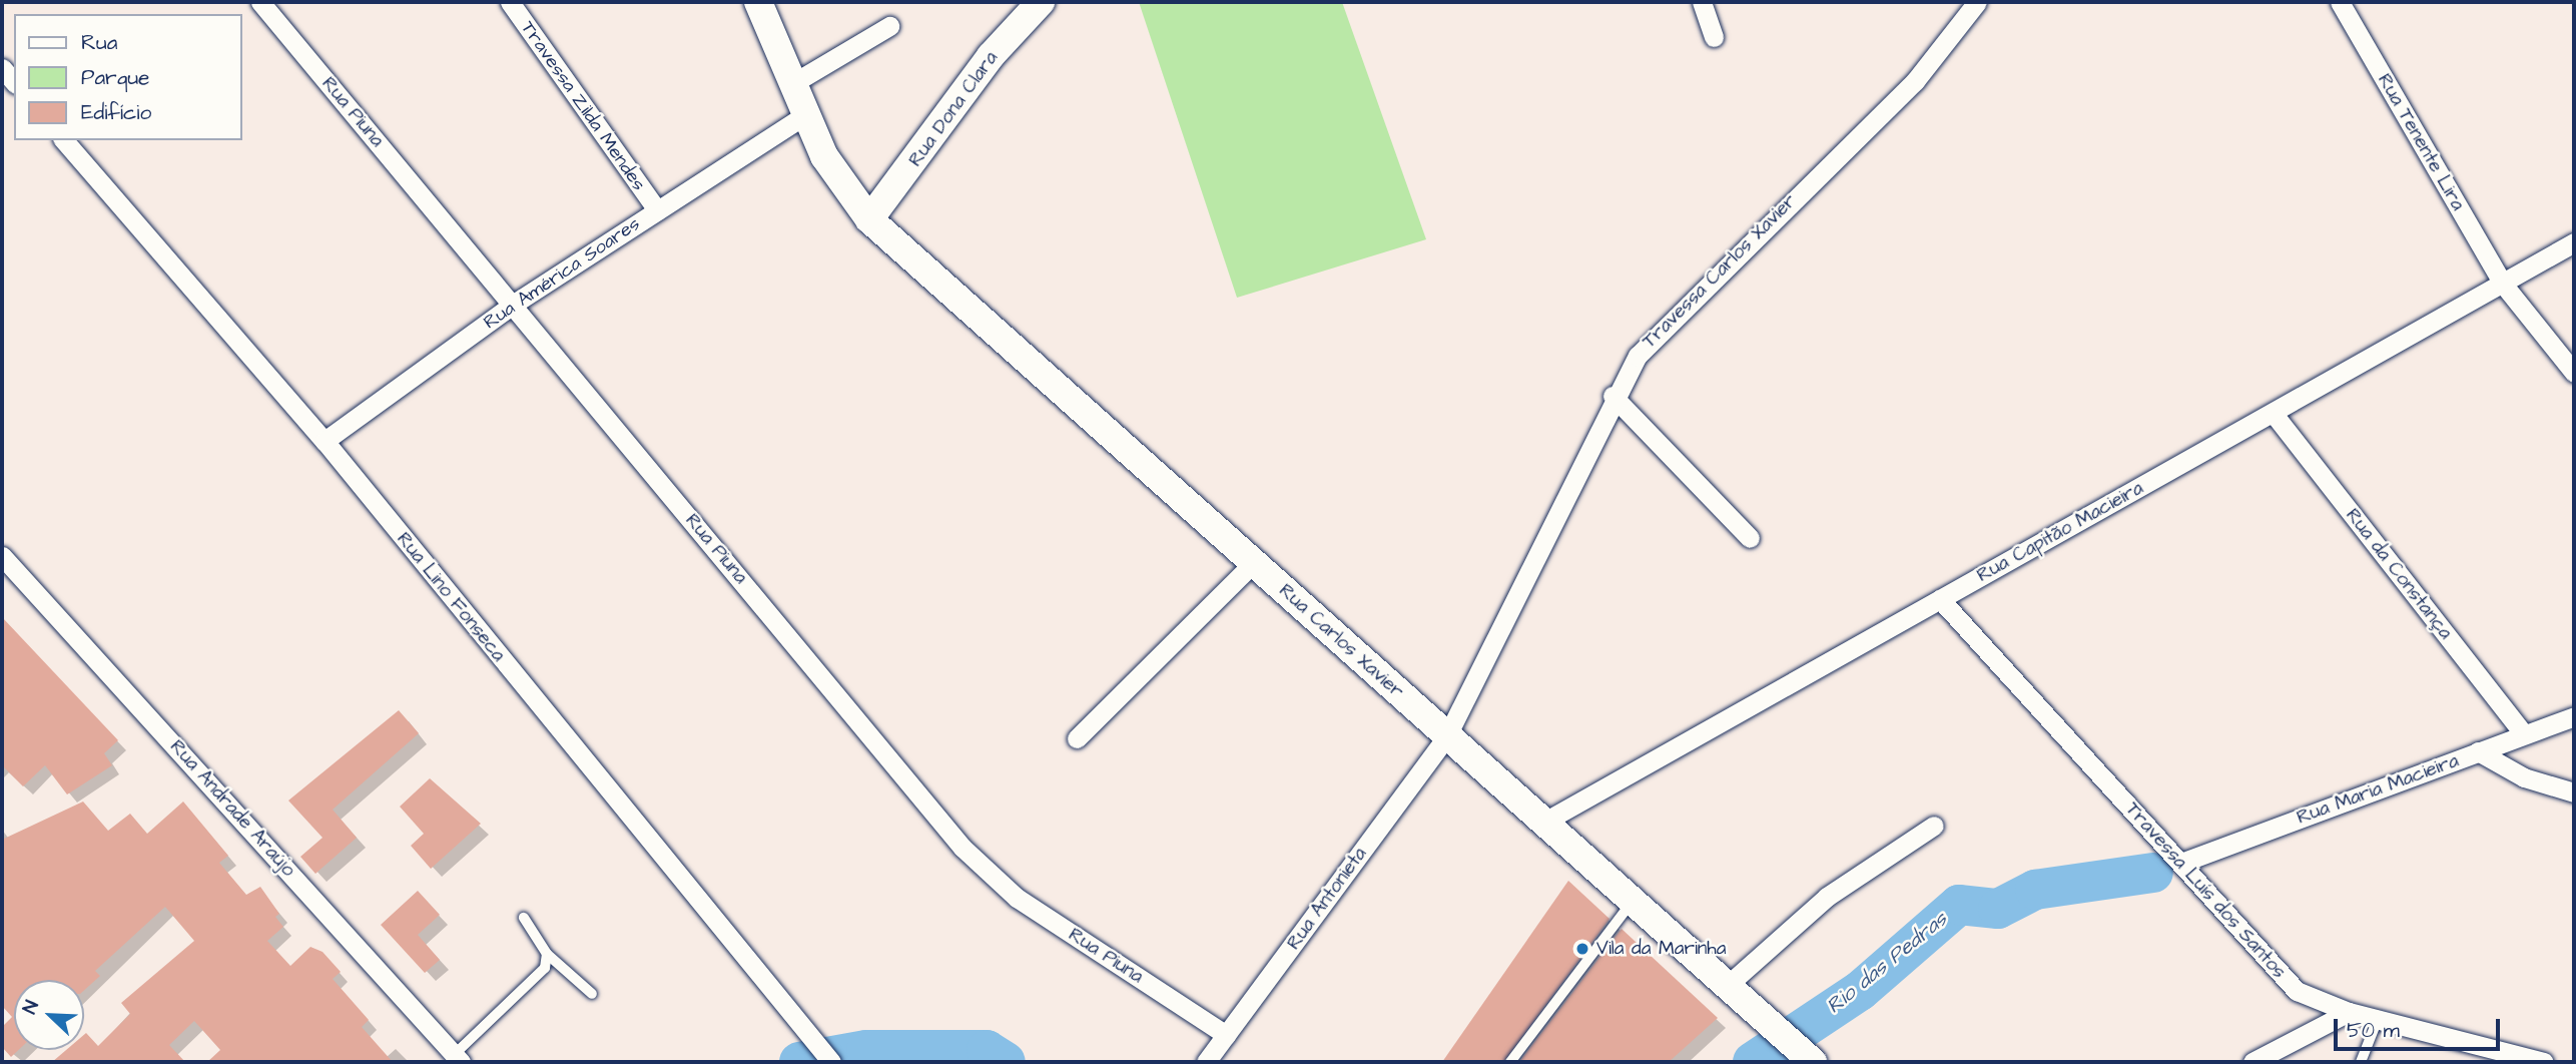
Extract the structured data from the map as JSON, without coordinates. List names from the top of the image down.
{
  "streets": {
    "street": [
      "Travessa Zilda Mendes",
      "Rua Dona Clara",
      "Rua Piuna",
      "Rua Tenente Lira",
      "Travessa Carlos Xavier",
      "Rua América Soares",
      "Rua Capitão Macieira",
      "Rua da Constança",
      "Rua Lino Fonseca",
      "Rua Carlos Xavier",
      "Rua Maria Macieira",
      "Rua Andrade Araújo",
      "Travessa Luís dos Santos",
      "Rua Antonieta"
    ]
  },
  "crossings": [
    ["Travessa Zilda Mendes", "Rua América Soares"],
    ["Rua Dona Clara", "Rua Carlos Xavier"],
    ["Rua Piuna", "Rua América Soares"],
    ["Rua Piuna", "Rua Antonieta"],
    ["Rua Tenente Lira", "Rua Capitão Macieira"],
    ["Travessa Carlos Xavier", "Rua Carlos Xavier"],
    ["Travessa Carlos Xavier", "Rua Antonieta"],
    ["Rua América Soares", "Rua Lino Fonseca"],
    ["Rua América Soares", "Rua Carlos Xavier"],
    ["Rua Capitão Macieira", "Rua da Constança"],
    ["Rua Capitão Macieira", "Rua Carlos Xavier"],
    ["Rua Capitão Macieira", "Travessa Luís dos Santos"],
    ["Rua da Constança", "Rua Maria Macieira"],
    ["Rua Carlos Xavier", "Rua Antonieta"],
    ["Rua Maria Macieira", "Travessa Luís dos Santos"]
  ],
  "water": ["Rio das Pedras"],
  "places": ["Vila da Marinha"],
  "legend": ["Rua", "Parque", "Edifício"],
  "scale_bar": "50 m",
  "north": "top left"
}
